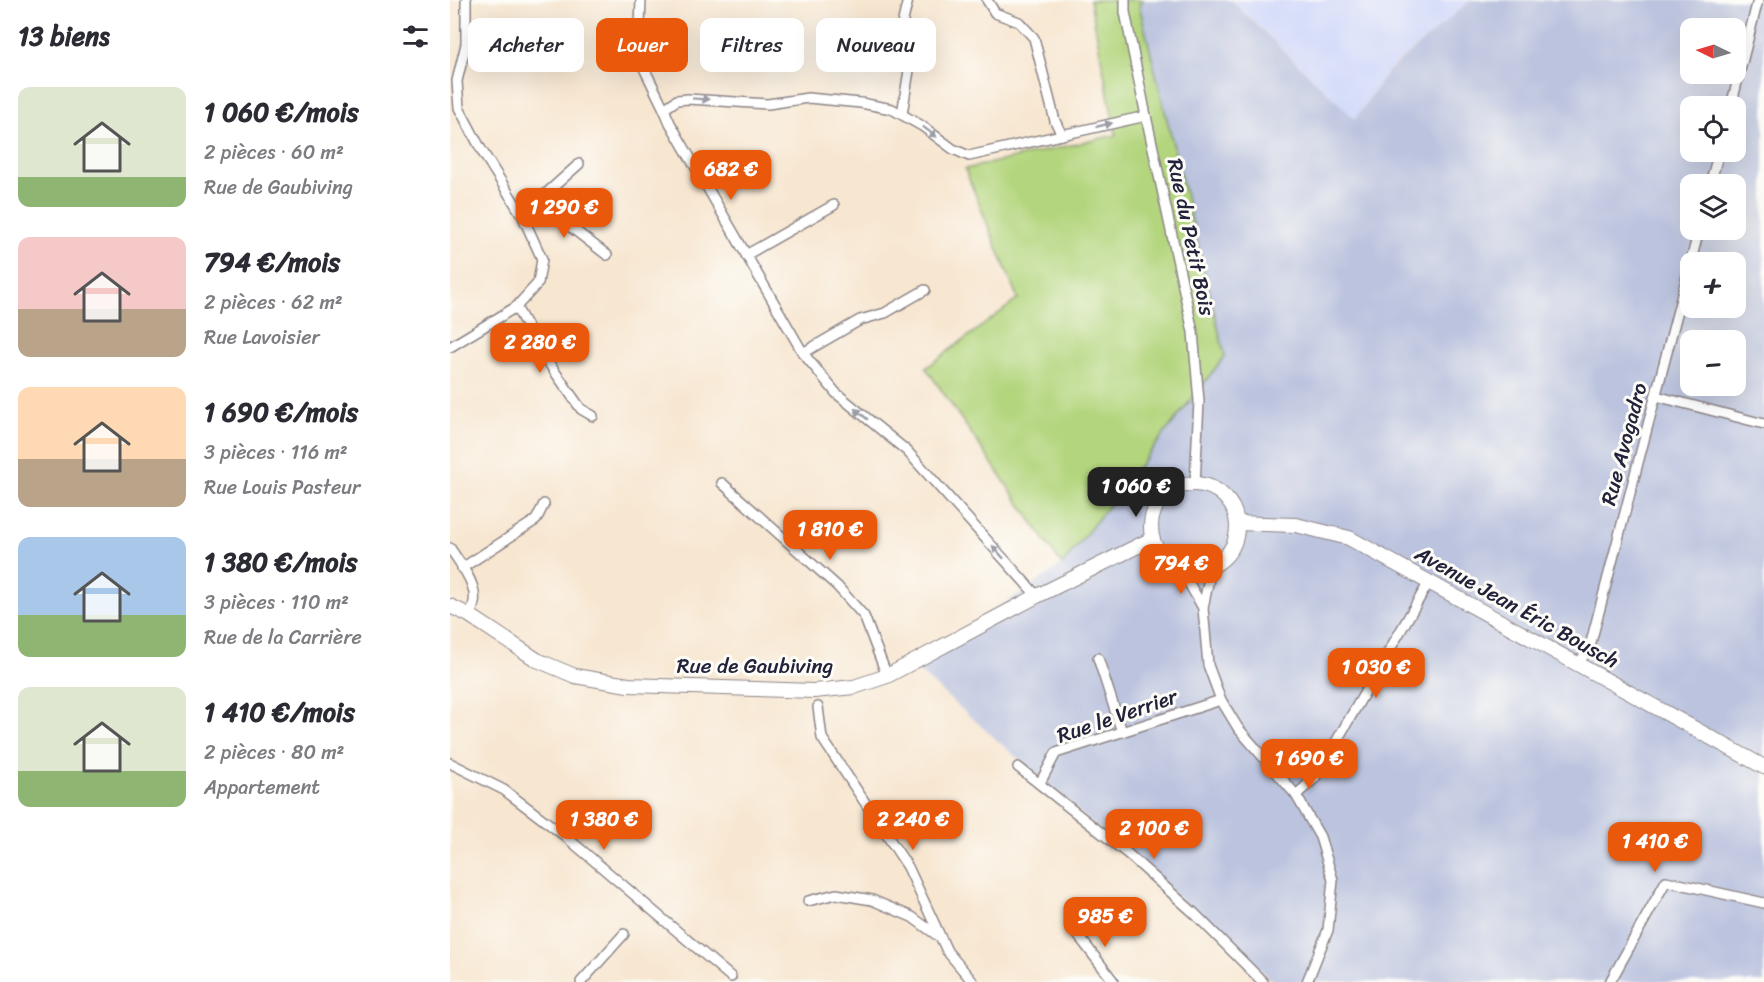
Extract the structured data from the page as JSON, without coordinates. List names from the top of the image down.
{
  "streets": {
    "main road": ["Avenue Jean Éric Bousch", "Rue de Gaubiving"],
    "street": ["Rue du Petit Bois", "Rue Avogadro", "Rue le Verrier"]
  },
  "crossings": [
    ["Rue du Petit Bois", "Avenue Jean Éric Bousch"],
    ["Rue du Petit Bois", "Rue de Gaubiving"],
    ["Rue Avogadro", "Avenue Jean Éric Bousch"],
    ["Avenue Jean Éric Bousch", "Rue de Gaubiving"]
  ],
  "north": "left",
  "page": {
    "heading": "13 biens",
    "map_buttons": ["+", "−"],
    "chip": [
      "Acheter",
      "Louer",
      "Filtres",
      "Nouveau"
    ],
    "list": [
      {
        "name": "1 060 €/mois",
        "note": "2 pièces · 60 m² · Rue de Gaubiving"
      },
      {
        "name": "794 €/mois",
        "note": "2 pièces · 62 m² · Rue Lavoisier"
      },
      {
        "name": "1 690 €/mois",
        "note": "3 pièces · 116 m² · Rue Louis Pasteur"
      },
      {
        "name": "1 380 €/mois",
        "note": "3 pièces · 110 m² · Rue de la Carrière"
      },
      {
        "name": "1 410 €/mois",
        "note": "2 pièces · 80 m² · Appartement"
      }
    ],
    "price": [
      "682 €",
      "1 290 €",
      "2 280 €",
      "1 060 €",
      "1 810 €",
      "794 €",
      "1 030 €",
      "1 690 €",
      "1 380 €",
      "2 240 €",
      "2 100 €",
      "1 410 €",
      "985 €"
    ]
  }
}
